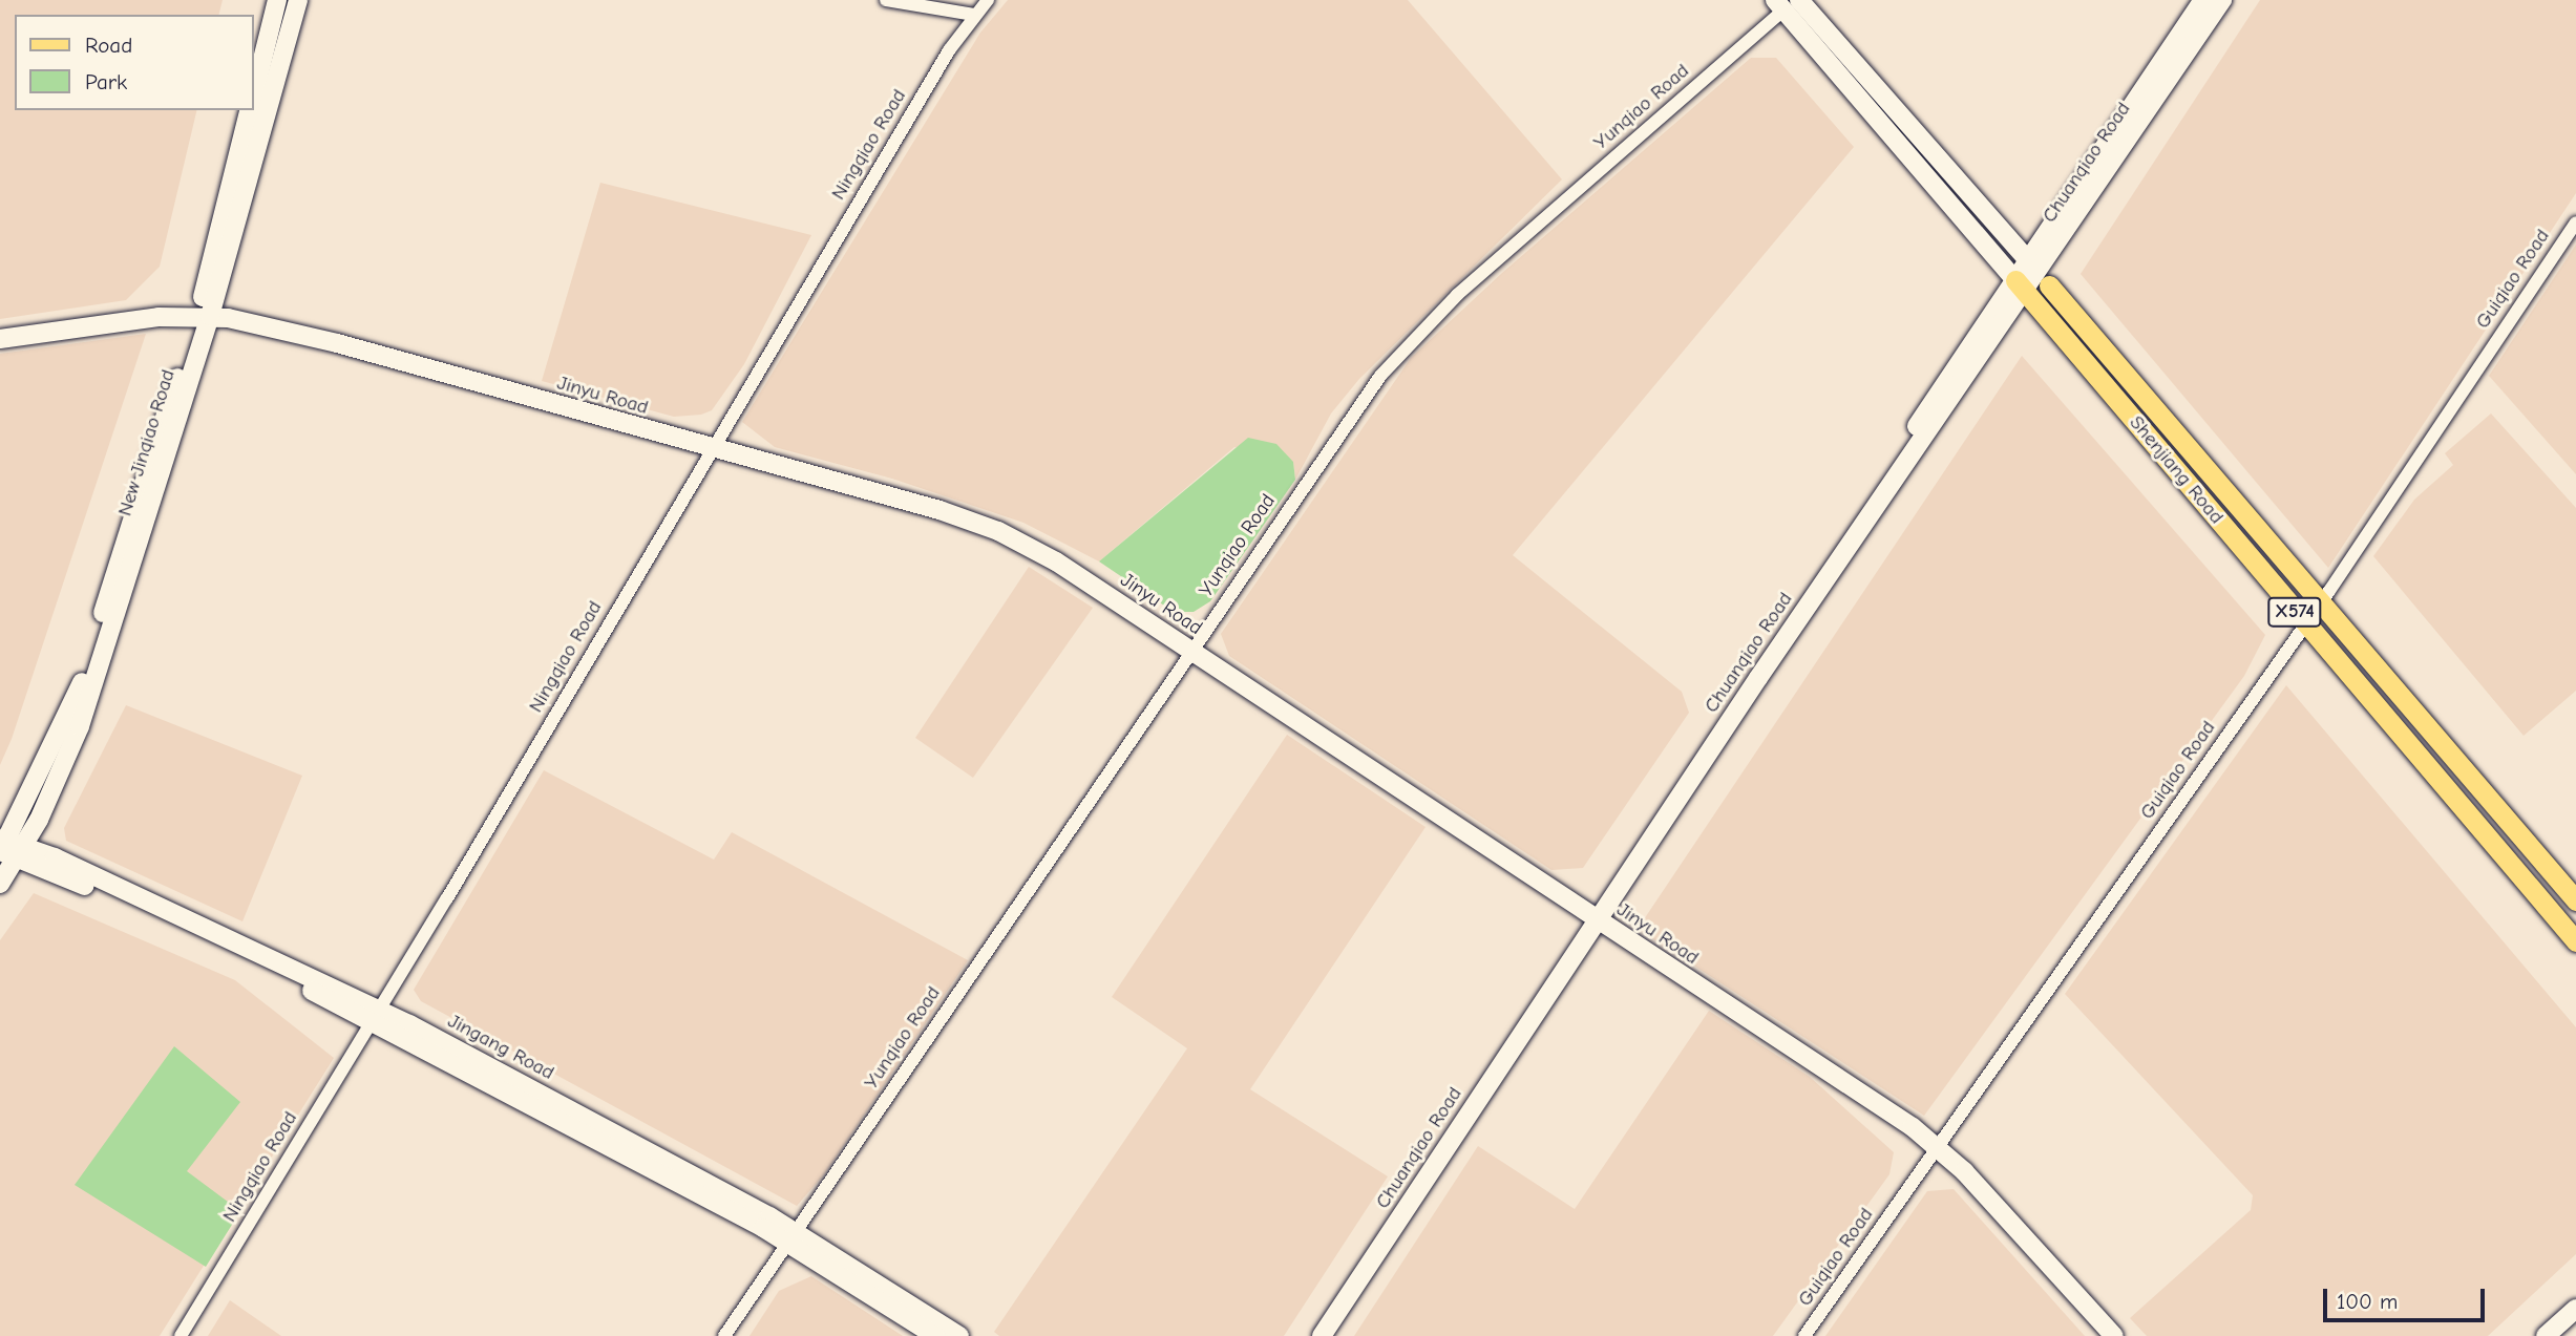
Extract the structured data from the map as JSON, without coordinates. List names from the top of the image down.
{
  "streets": {
    "main road": ["Shenjiang Road", "X574"],
    "street": [
      "Yunqiao Road",
      "Ningqiao Road",
      "Chuanqiao Road",
      "Guiqiao Road",
      "Jinyu Road",
      "New Jinqiao Road",
      "Jingang Road"
    ]
  },
  "crossings": [
    ["Yunqiao Road", "Jinyu Road"],
    ["Yunqiao Road", "Shenjiang Road"],
    ["Yunqiao Road", "Jingang Road"],
    ["Ningqiao Road", "Jinyu Road"],
    ["Ningqiao Road", "Jingang Road"],
    ["Chuanqiao Road", "Jinyu Road"],
    ["Chuanqiao Road", "Shenjiang Road"],
    ["Guiqiao Road", "Jinyu Road"],
    ["Guiqiao Road", "Shenjiang Road"],
    ["Jinyu Road", "New Jinqiao Road"],
    ["New Jinqiao Road", "Jingang Road"]
  ],
  "legend": ["Road", "Park"],
  "scale_bar": "100 m"
}
